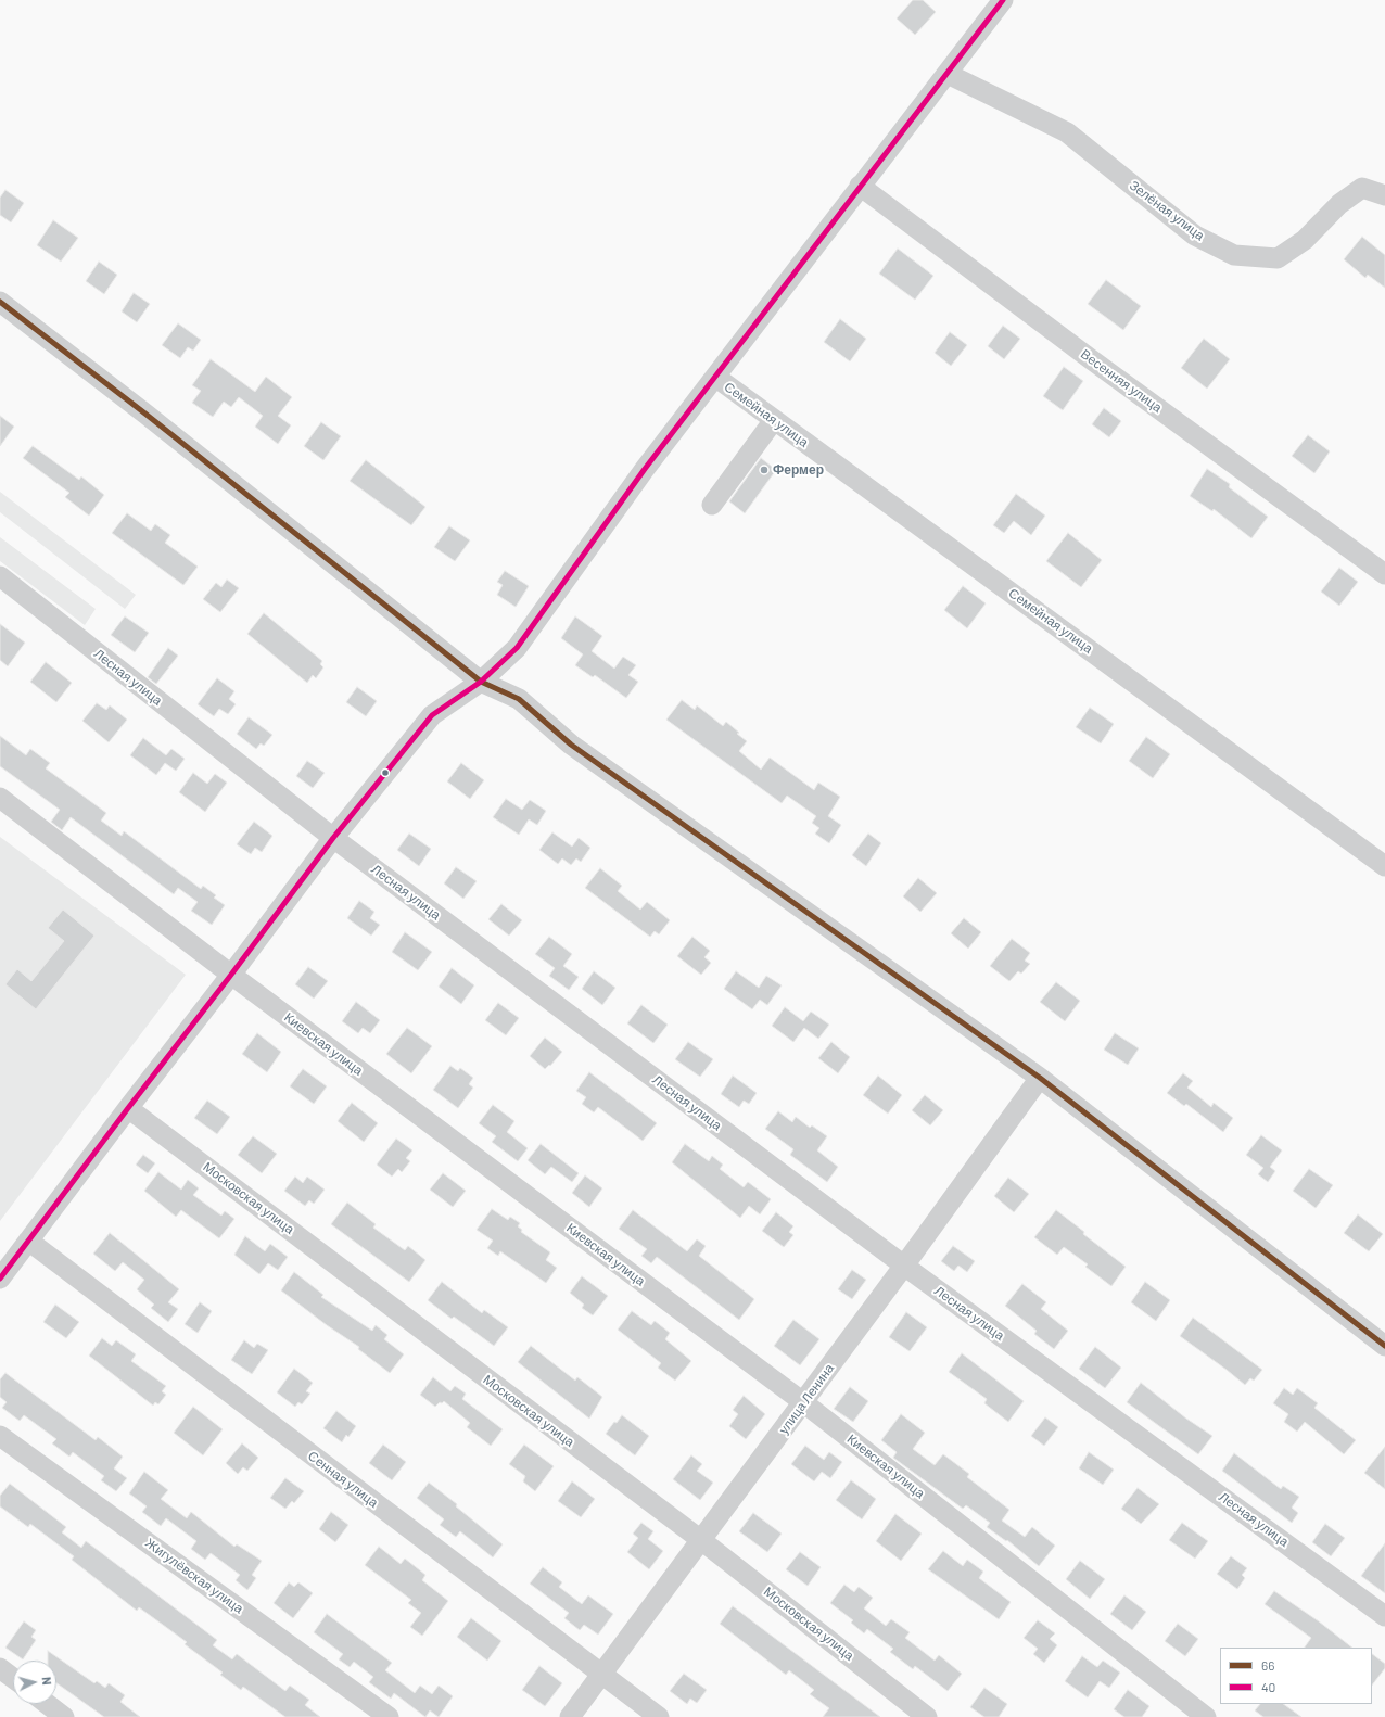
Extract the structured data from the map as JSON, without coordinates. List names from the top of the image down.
{
  "streets": {
    "street": [
      "Зелёная улица",
      "Весенняя улица",
      "Семейная улица",
      "Лесная улица",
      "Киевская улица",
      "Московская улица",
      "улица Ленина",
      "Сенная улица",
      "Жигулёвская улица"
    ]
  },
  "crossings": [
    ["Лесная улица", "улица Ленина"],
    ["Киевская улица", "улица Ленина"],
    ["Московская улица", "улица Ленина"],
    ["улица Ленина", "Сенная улица"]
  ],
  "places": ["Фермер"],
  "lines": ["transit line 40", "transit line 66"],
  "legend": ["66", "40"],
  "north": "right"
}
